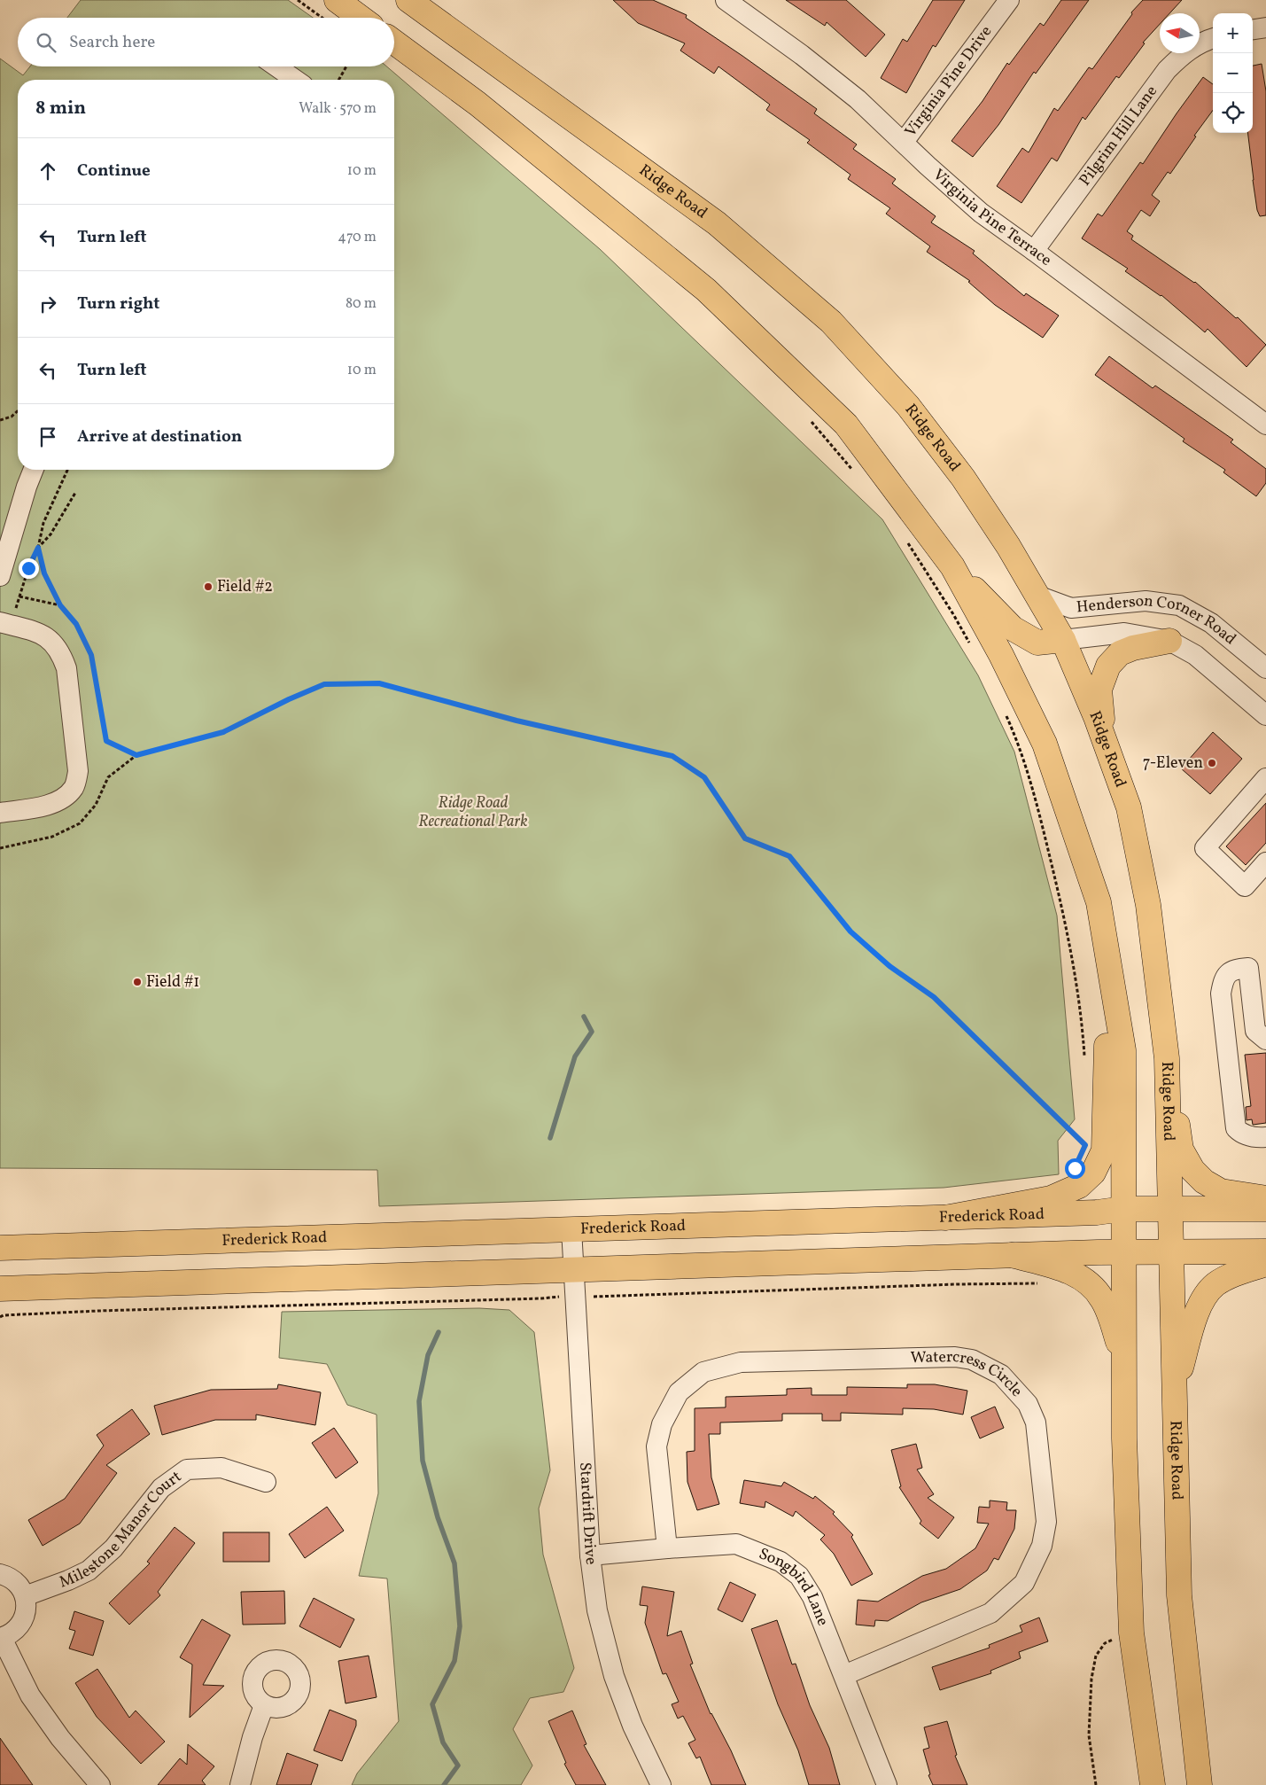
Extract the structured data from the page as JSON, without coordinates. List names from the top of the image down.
{
  "streets": {
    "main road": ["Ridge Road", "Frederick Road"],
    "street": [
      "Virginia Pine Drive",
      "Pilgrim Hill Lane",
      "Virginia Pine Terrace",
      "Henderson Corner Road",
      "Watercress Circle",
      "Stardrift Drive",
      "Milestone Manor Court",
      "Songbird Lane"
    ]
  },
  "crossings": [
    ["Virginia Pine Drive", "Virginia Pine Terrace"],
    ["Pilgrim Hill Lane", "Virginia Pine Terrace"],
    ["Ridge Road", "Henderson Corner Road"],
    ["Ridge Road", "Frederick Road"],
    ["Frederick Road", "Stardrift Drive"],
    ["Watercress Circle", "Songbird Lane"],
    ["Stardrift Drive", "Songbird Lane"]
  ],
  "parks": ["Ridge Road Recreational Park"],
  "places": ["Field #2", "7-Eleven", "Field #1"],
  "north": "left",
  "page": {
    "map_buttons": ["+", "−"],
    "search": "Search here",
    "heading": ["8 min", "Walk · 570 m"],
    "list": [
      ["Continue", "10 m"],
      ["Turn left", "470 m"],
      ["Turn right", "80 m"],
      ["Turn left", "10 m"],
      "Arrive at destination"
    ]
  }
}
